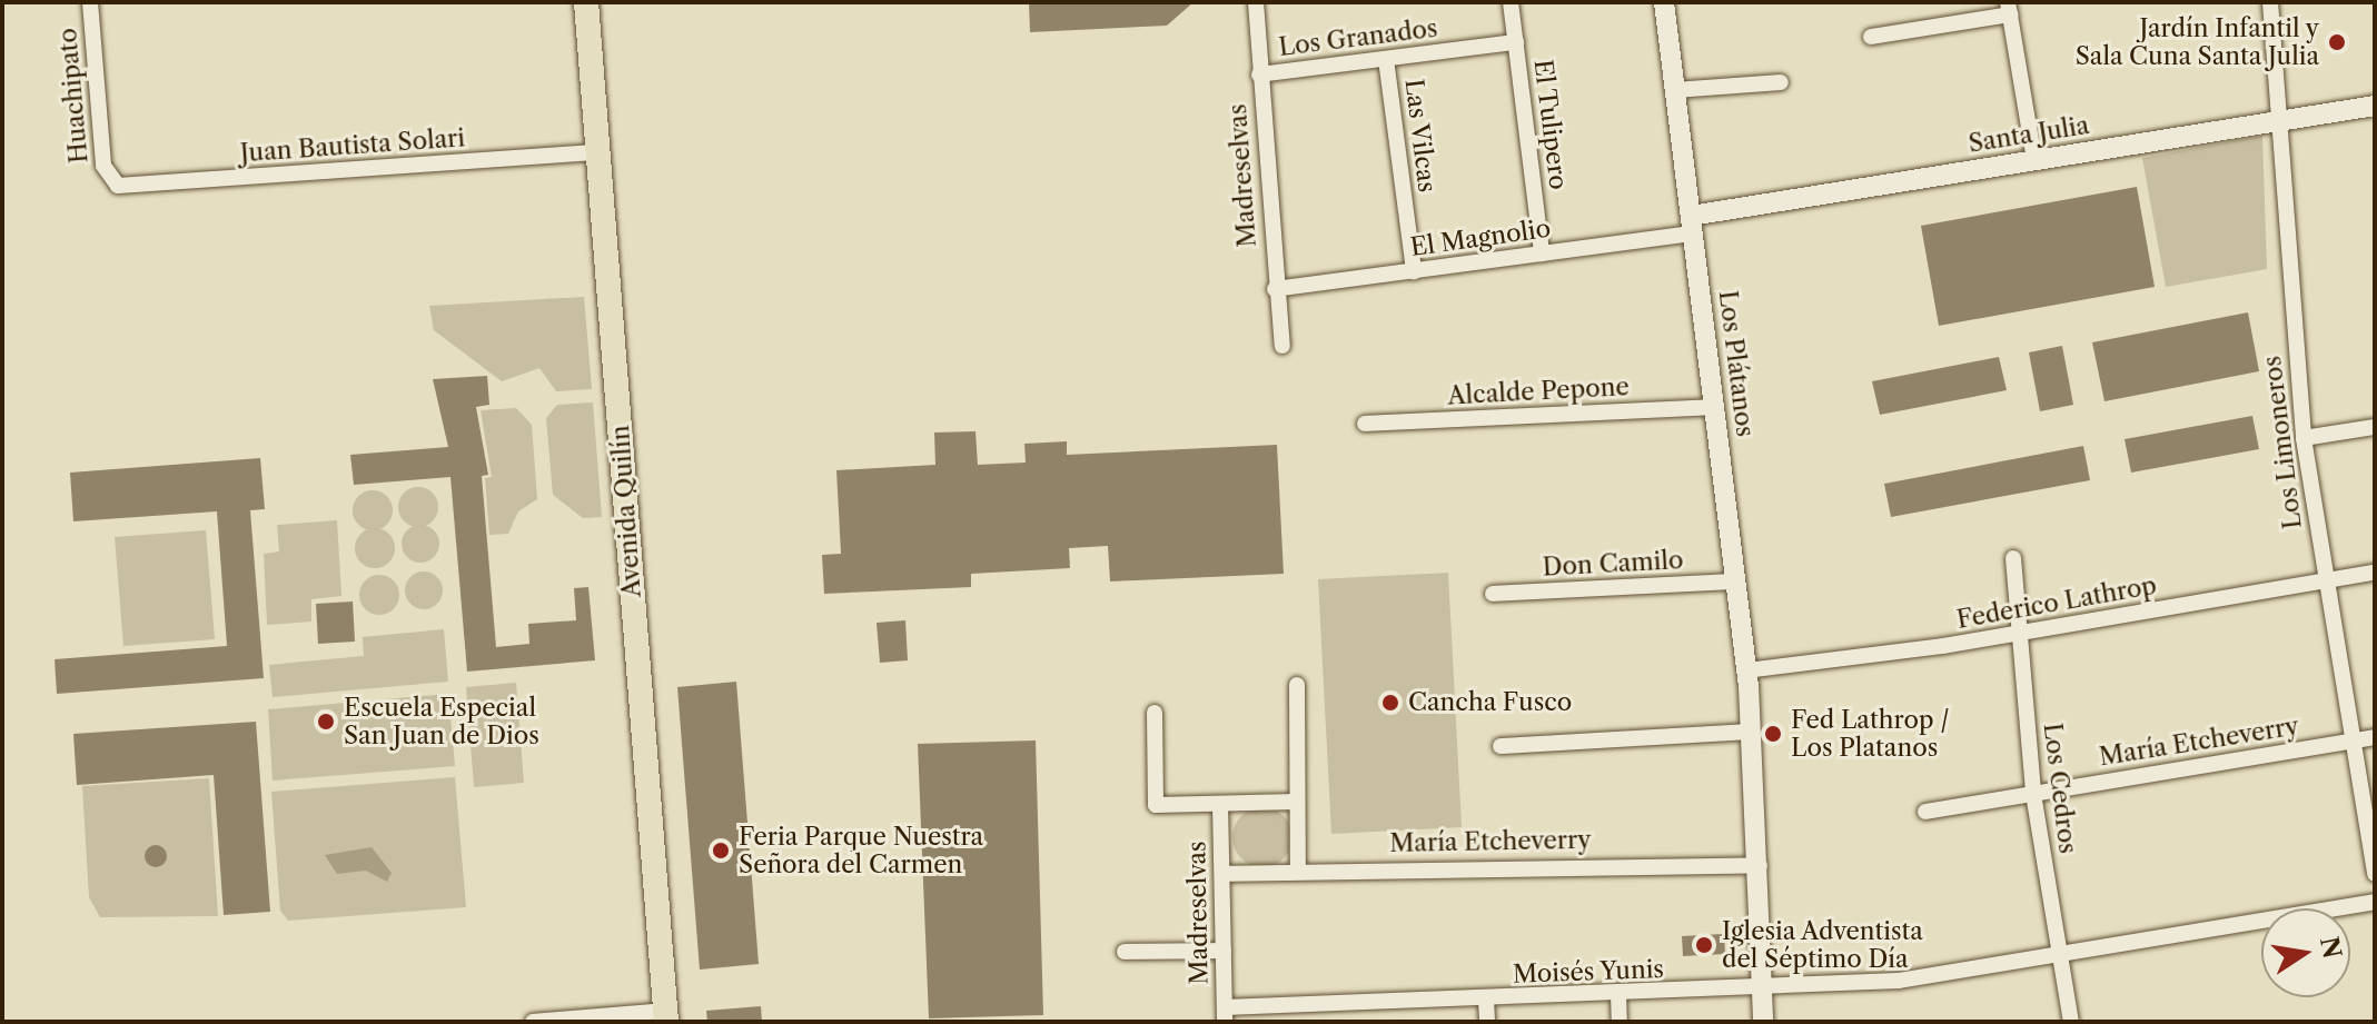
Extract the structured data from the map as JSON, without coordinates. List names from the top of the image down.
{
  "streets": {
    "main road": ["Avenida Quilín"],
    "street": [
      "Los Granados",
      "Huachipato",
      "El Tulipero",
      "Santa Julia",
      "Las Vilcas",
      "Juan Bautista Solari",
      "Madreselvas",
      "El Magnolio",
      "Los Plátanos",
      "Alcalde Pepone",
      "Los Limoneros",
      "Don Camilo",
      "Federico Lathrop",
      "María Etcheverry",
      "Los Cedros",
      "Moisés Yunis"
    ]
  },
  "crossings": [
    ["Los Granados", "El Tulipero"],
    ["Los Granados", "Las Vilcas"],
    ["Los Granados", "Madreselvas"],
    ["Huachipato", "Juan Bautista Solari"],
    ["El Tulipero", "El Magnolio"],
    ["Santa Julia", "El Magnolio"],
    ["Santa Julia", "Los Plátanos"],
    ["Santa Julia", "Los Limoneros"],
    ["Las Vilcas", "El Magnolio"],
    ["Juan Bautista Solari", "Avenida Quilín"],
    ["Madreselvas", "El Magnolio"],
    ["Madreselvas", "María Etcheverry"],
    ["Madreselvas", "Moisés Yunis"],
    ["El Magnolio", "Los Plátanos"],
    ["Los Plátanos", "Alcalde Pepone"],
    ["Los Plátanos", "Don Camilo"],
    ["Los Plátanos", "Federico Lathrop"],
    ["Los Plátanos", "María Etcheverry"],
    ["Los Plátanos", "Moisés Yunis"],
    ["Los Limoneros", "Federico Lathrop"],
    ["Los Limoneros", "María Etcheverry"],
    ["Federico Lathrop", "Los Cedros"],
    ["María Etcheverry", "Los Cedros"],
    ["Los Cedros", "Moisés Yunis"]
  ],
  "places": [
    "Jardín Infantil y Sala Cuna Santa Julia",
    "Cancha Fusco",
    "Escuela Especial San Juan de Dios",
    "Fed Lathrop / Los Platanos",
    "Feria Parque Nuestra Señora del Carmen",
    "Iglesia Adventista del Séptimo Día"
  ],
  "north": "right"
}
